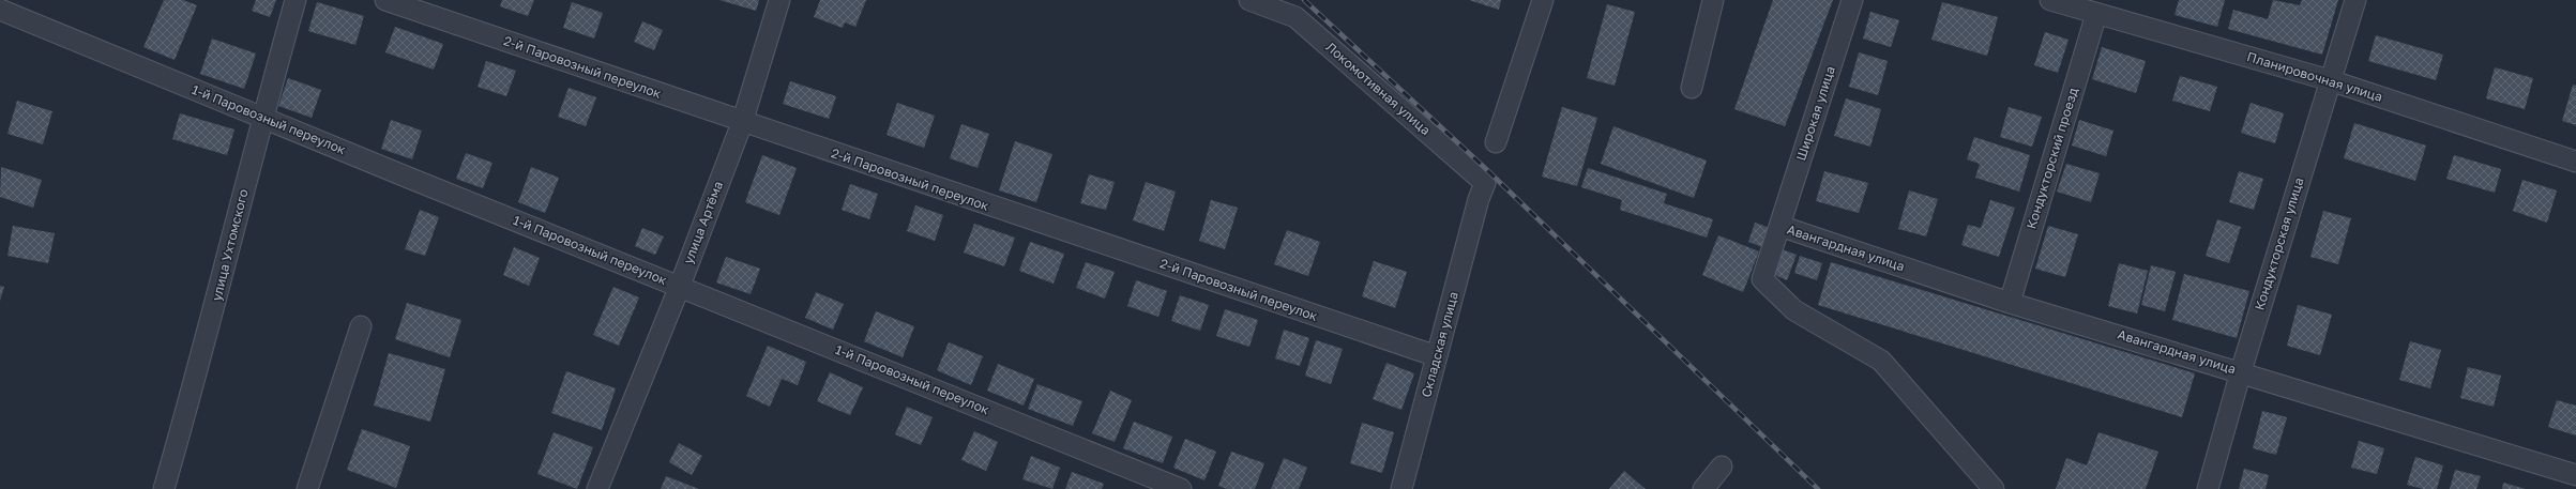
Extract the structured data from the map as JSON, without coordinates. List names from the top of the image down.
{
  "streets": {
    "street": [
      "2-й Паровозный переулок",
      "Планировочная улица",
      "Локомотивная улица",
      "Широкая улица",
      "1-й Паровозный переулок",
      "Кондукторский проезд",
      "улица Артёма",
      "Кондукторская улица",
      "улица Ухтомского",
      "Авангардная улица",
      "Складская улица"
    ]
  },
  "crossings": [
    ["2-й Паровозный переулок", "улица Артёма"],
    ["2-й Паровозный переулок", "Складская улица"],
    ["Планировочная улица", "Кондукторский проезд"],
    ["Планировочная улица", "Кондукторская улица"],
    ["Локомотивная улица", "Складская улица"],
    ["Широкая улица", "Авангардная улица"],
    ["1-й Паровозный переулок", "улица Артёма"],
    ["1-й Паровозный переулок", "улица Ухтомского"],
    ["Кондукторский проезд", "Авангардная улица"],
    ["Кондукторская улица", "Авангардная улица"]
  ]
}
